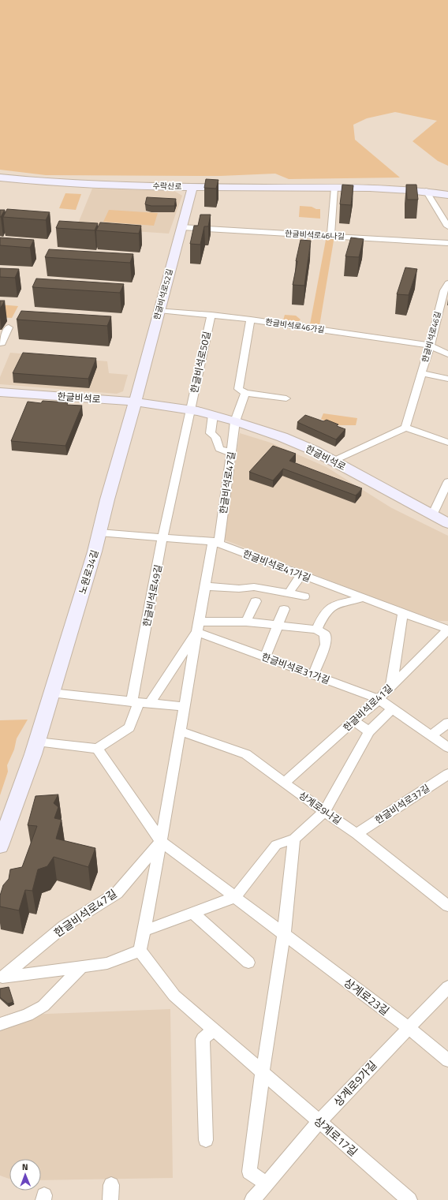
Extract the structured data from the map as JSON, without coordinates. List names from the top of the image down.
{
  "streets": {
    "street": [
      "수락산로",
      "한글비석로46나길",
      "한글비석로52길",
      "한글비석로46가길",
      "한글비석로46길",
      "한글비석로50길",
      "한글비석로",
      "한글비석로47길",
      "한글비석로41가길",
      "노원로34길",
      "한글비석로49길",
      "한글비석로31가길",
      "한글비석로41길",
      "한글비석로37길",
      "상계로9나길",
      "상계로23길",
      "상계로9가길",
      "상계로17길"
    ]
  },
  "crossings": [
    ["수락산로", "한글비석로52길"],
    ["한글비석로46나길", "한글비석로52길"],
    ["한글비석로52길", "한글비석로46가길"],
    ["한글비석로52길", "한글비석로"],
    ["한글비석로52길", "노원로34길"],
    ["한글비석로46가길", "한글비석로46길"],
    ["한글비석로46가길", "한글비석로50길"],
    ["한글비석로50길", "한글비석로"],
    ["한글비석로50길", "한글비석로49길"],
    ["한글비석로", "한글비석로47길"],
    ["한글비석로", "노원로34길"],
    ["한글비석로", "한글비석로49길"],
    ["한글비석로47길", "한글비석로41가길"],
    ["한글비석로47길", "한글비석로49길"],
    ["한글비석로47길", "한글비석로31가길"],
    ["한글비석로47길", "상계로9나길"],
    ["한글비석로47길", "상계로23길"],
    ["한글비석로47길", "상계로17길"],
    ["한글비석로41가길", "노원로34길"],
    ["한글비석로41가길", "한글비석로49길"],
    ["한글비석로41가길", "한글비석로41길"],
    ["한글비석로31가길", "한글비석로41길"],
    ["한글비석로41길", "상계로9나길"],
    ["한글비석로37길", "상계로9나길"],
    ["상계로23길", "상계로9가길"],
    ["상계로9가길", "상계로17길"]
  ],
  "north": "top"
}
